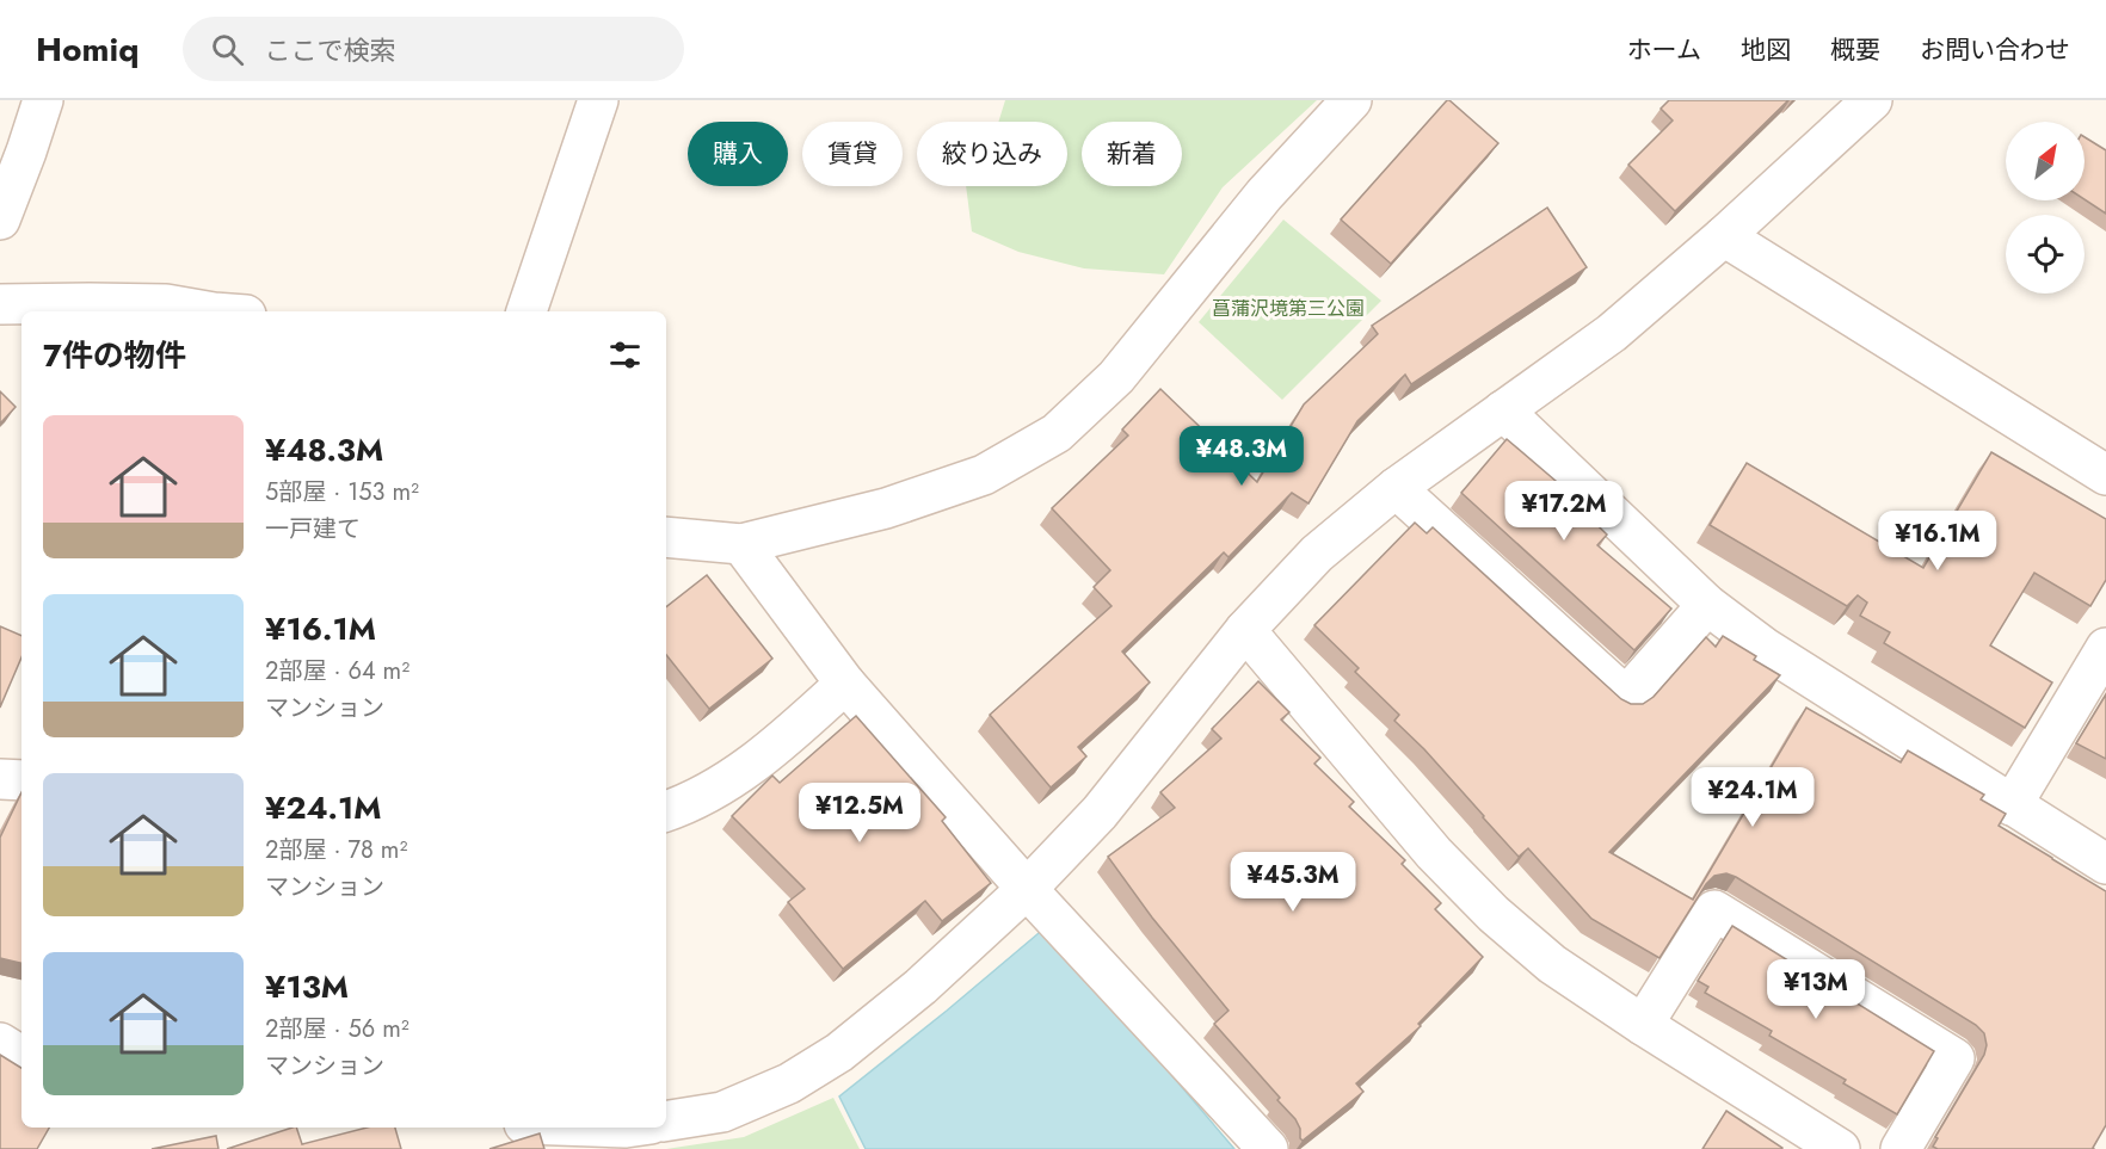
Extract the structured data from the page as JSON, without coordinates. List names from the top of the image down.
{
  "parks": ["菖蒲沢境第三公園"],
  "north": "top right",
  "page": {
    "header": "Homiq",
    "search": "ここで検索",
    "nav": [
      "ホーム",
      "地図",
      "概要",
      "お問い合わせ"
    ],
    "chip": [
      "購入",
      "賃貸",
      "絞り込み",
      "新着"
    ],
    "heading": "7件の物件",
    "list": [
      {
        "name": "¥48.3M",
        "note": "5部屋 · 153 m² · 一戸建て"
      },
      {
        "name": "¥16.1M",
        "note": "2部屋 · 64 m² · マンション"
      },
      {
        "name": "¥24.1M",
        "note": "2部屋 · 78 m² · マンション"
      },
      {
        "name": "¥13M",
        "note": "2部屋 · 56 m² · マンション"
      }
    ],
    "price": [
      "¥48.3M",
      "¥17.2M",
      "¥16.1M",
      "¥24.1M",
      "¥12.5M",
      "¥45.3M",
      "¥13M"
    ]
  }
}
